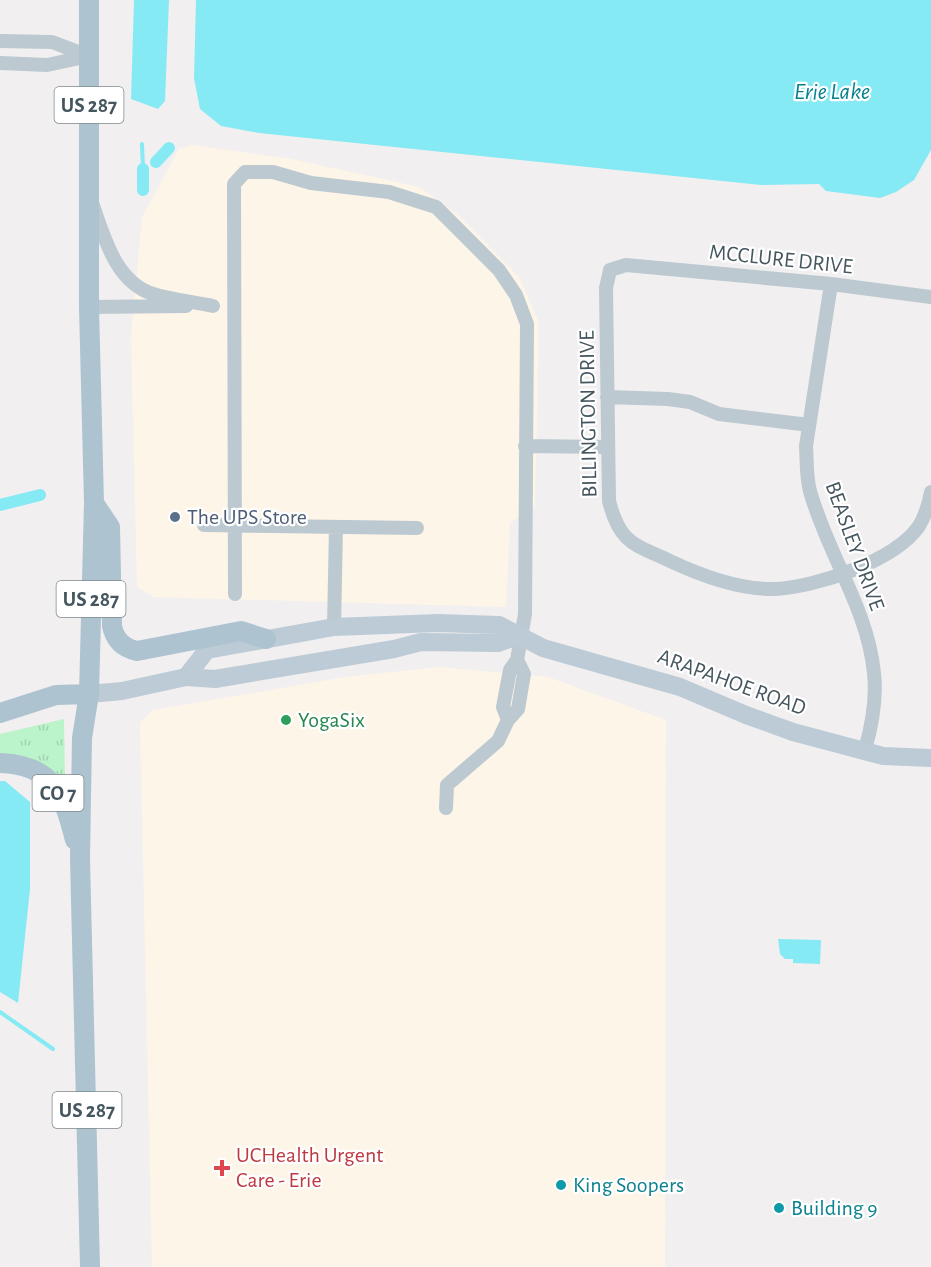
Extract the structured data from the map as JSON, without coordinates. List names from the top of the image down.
{
  "streets": {
    "main road": ["US 287", "ARAPAHOE ROAD", "CO 7"],
    "street": ["MCCLURE DRIVE", "BILLINGTON DRIVE", "BEASLEY DRIVE"]
  },
  "crossings": [
    ["US 287", "CO 7"],
    ["MCCLURE DRIVE", "BILLINGTON DRIVE"],
    ["MCCLURE DRIVE", "BEASLEY DRIVE"],
    ["BILLINGTON DRIVE", "BEASLEY DRIVE"],
    ["BEASLEY DRIVE", "ARAPAHOE ROAD"]
  ],
  "water": ["Erie Lake"],
  "places": {
    "other": [
      "The UPS Store",
      "YogaSix",
      "King Soopers",
      "Building 9"
    ],
    "health": ["UCHealth Urgent Care - Erie"]
  }
}
